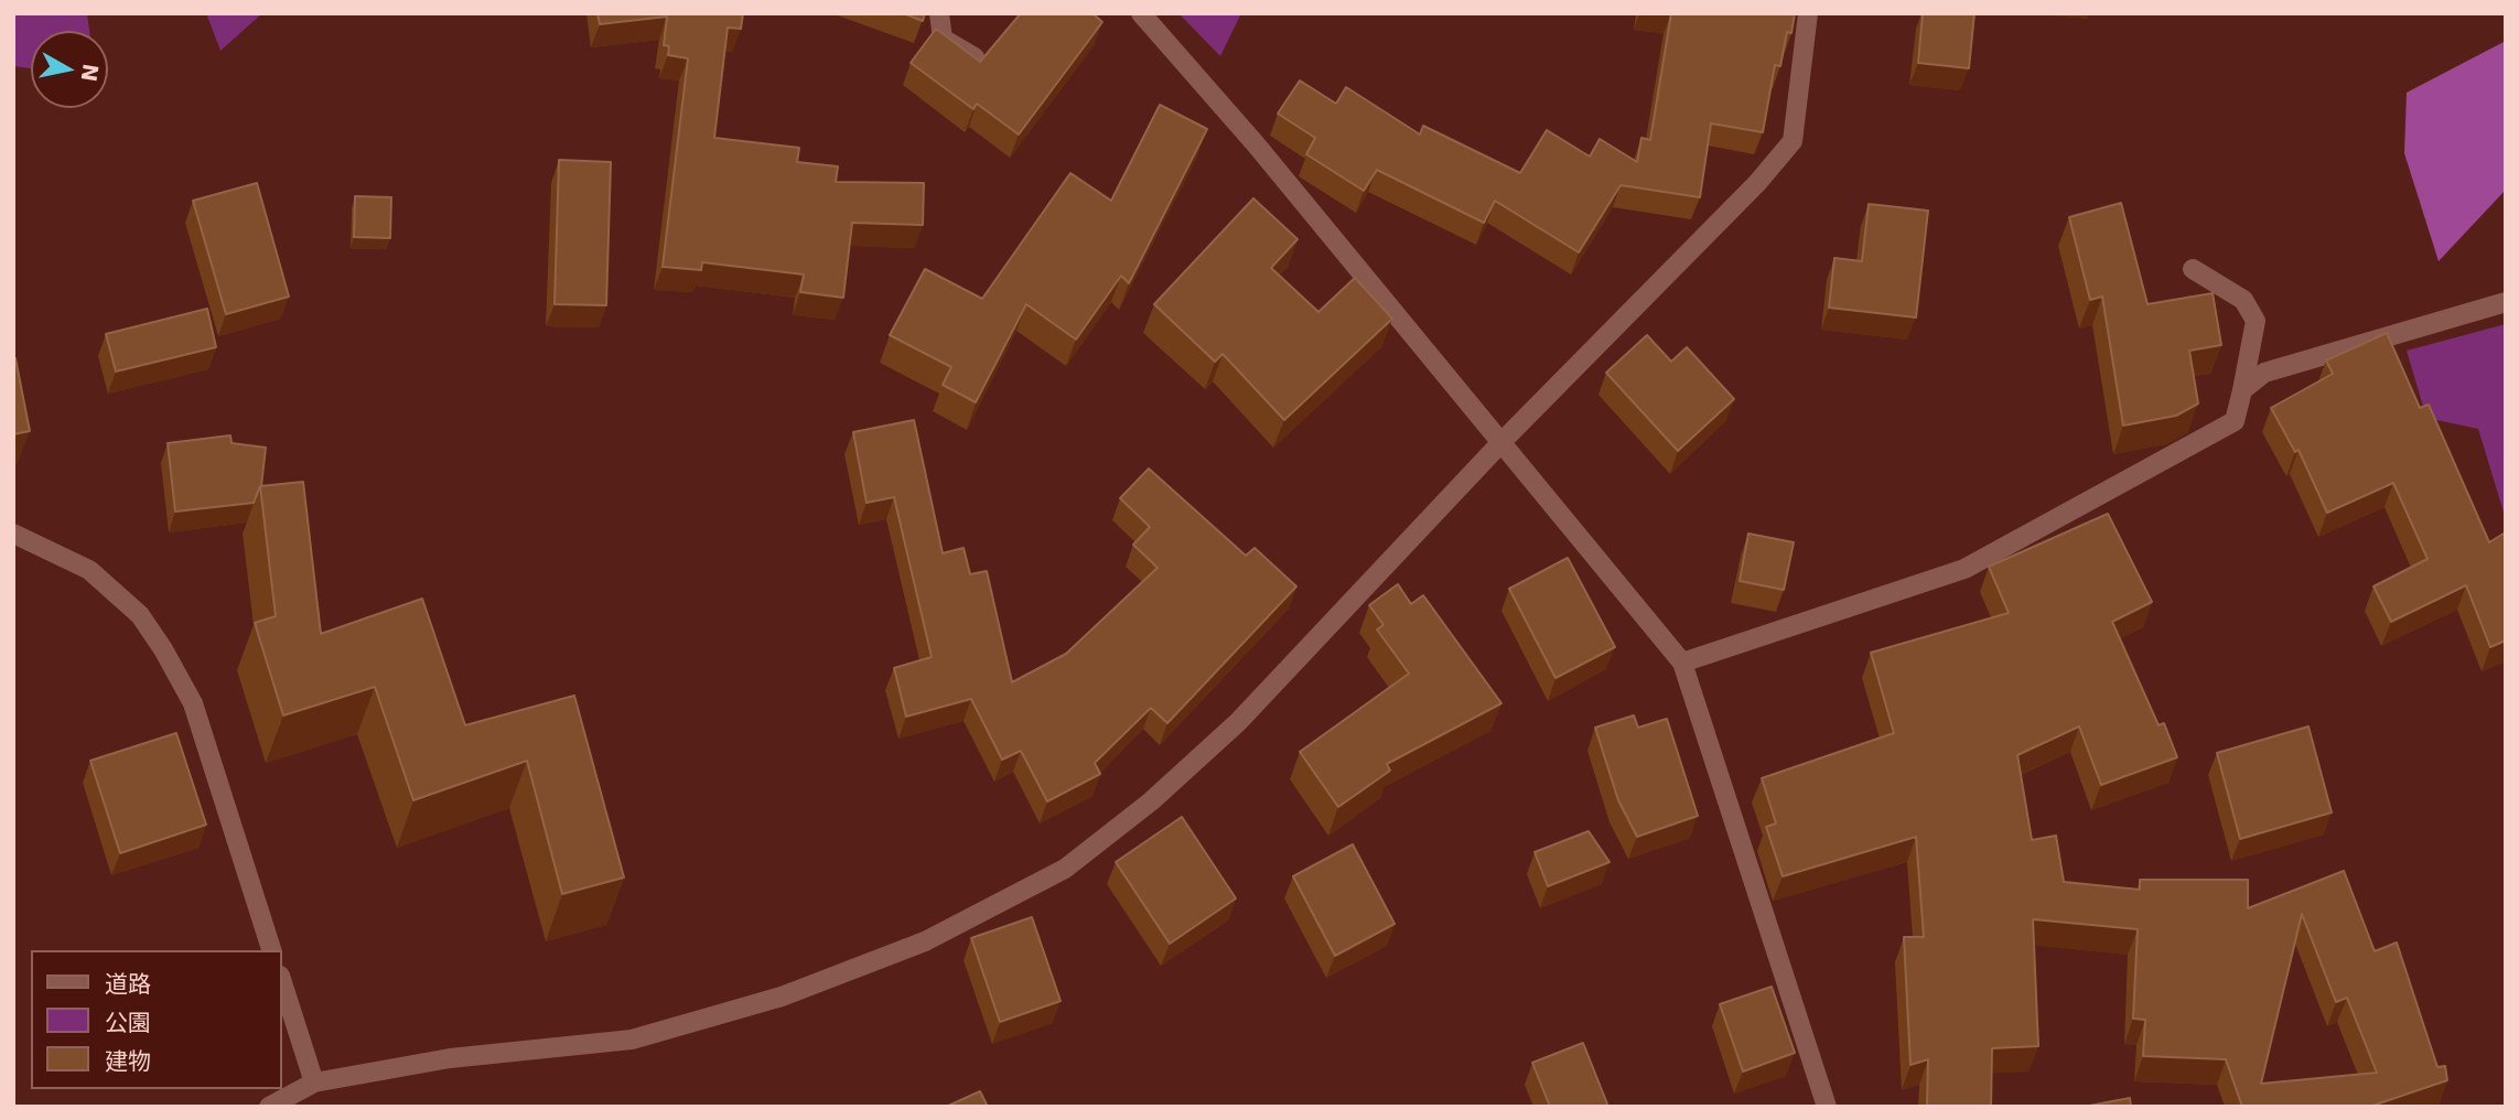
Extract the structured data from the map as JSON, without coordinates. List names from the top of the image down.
{
  "legend": ["道路", "公園", "建物"],
  "north": "right"
}
